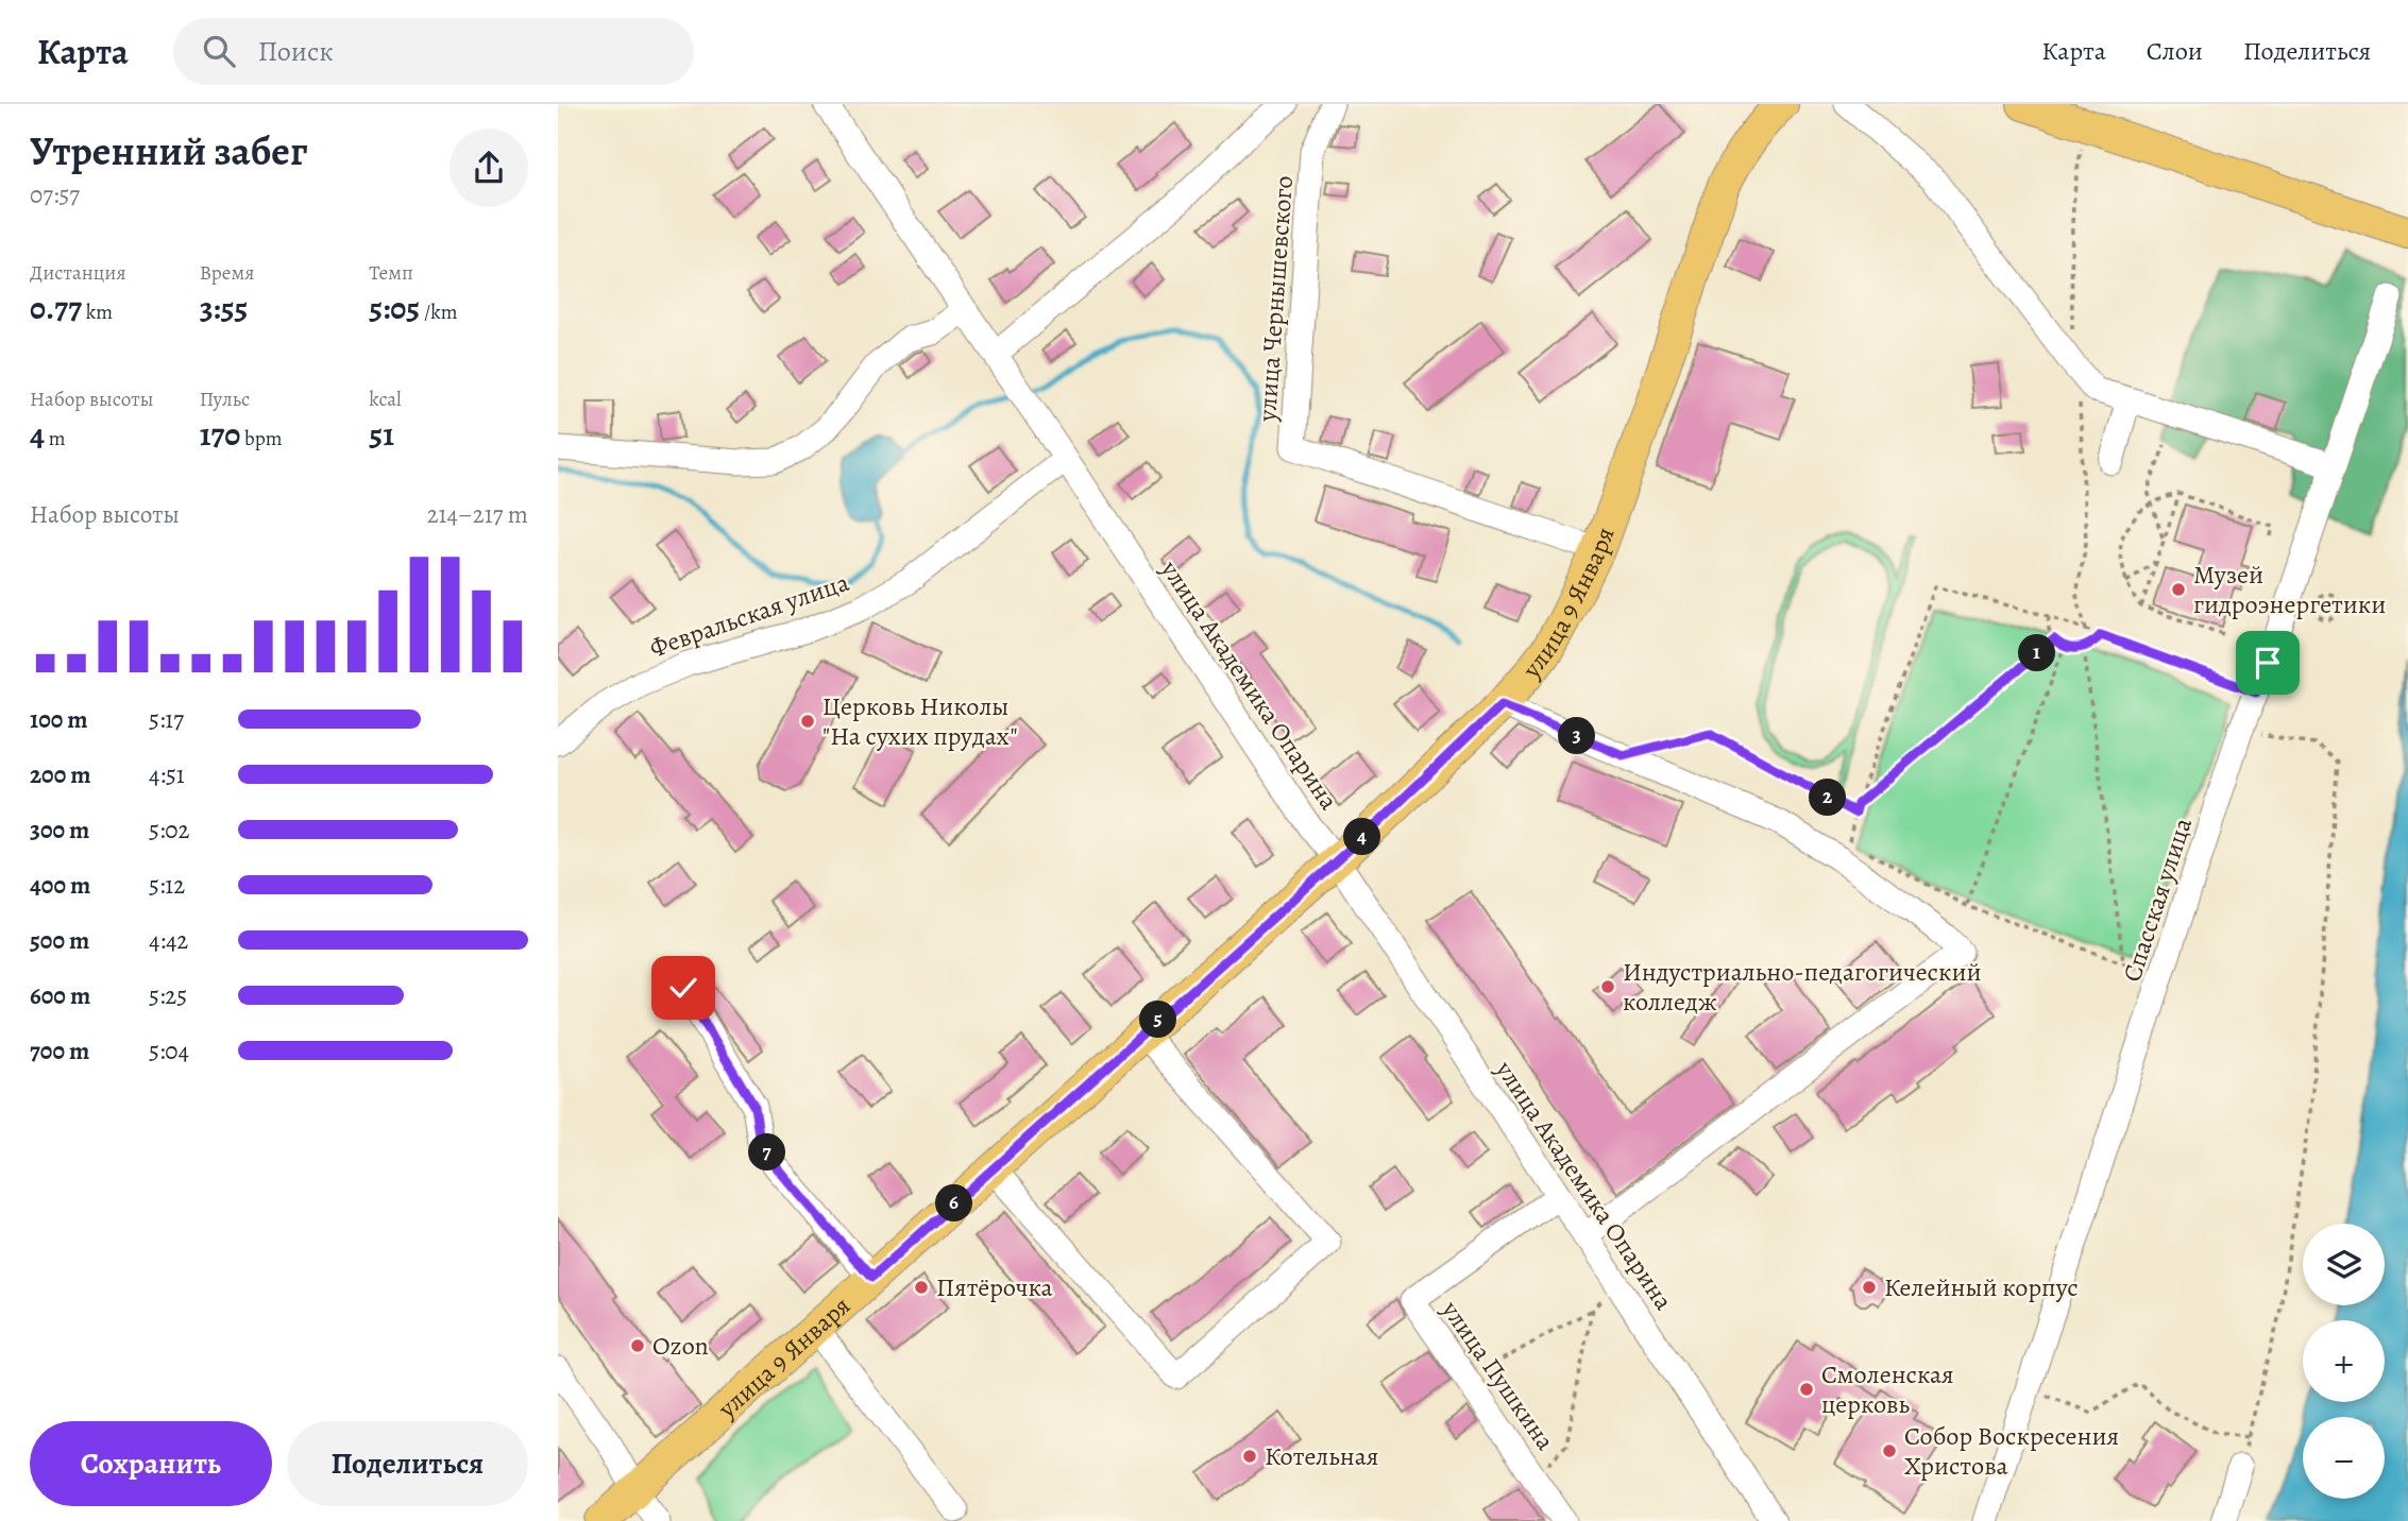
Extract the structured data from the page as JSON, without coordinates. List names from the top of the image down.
{
  "streets": {
    "main road": ["улица 9 Января"],
    "street": [
      "улица Чернышевского",
      "Февральская улица",
      "улица Академика Опарина",
      "Спасская улица",
      "улица Пушкина"
    ]
  },
  "crossings": [
    ["улица Чернышевского", "улица 9 Января"],
    ["улица 9 Января", "улица Академика Опарина"],
    ["Февральская улица", "улица Академика Опарина"],
    ["улица Академика Опарина", "улица Пушкина"]
  ],
  "places": [
    "Музей гидроэнергетики",
    "Церковь Николы \"На сухих прудах\"",
    "Индустриально-педагогический колледж",
    "Пятёрочка",
    "Келейный корпус",
    "Ozon",
    "Смоленская церковь",
    "Собор Воскресения Христова",
    "Котельная"
  ],
  "page": {
    "header": "Карта",
    "search": "Поиск",
    "nav": ["Карта", "Слои", "Поделиться"],
    "heading": ["Утренний забег", "07:57"],
    "stats": [
      ["Дистанция", "0.77 km"],
      ["Время", "3:55"],
      ["Темп", "5:05 /km"],
      ["Набор высоты", "4 m"],
      ["Пульс", "170 bpm"],
      ["kcal", "51"]
    ],
    "chart": ["Набор высоты", "214–217 m"],
    "pins": [
      "1",
      "3",
      "2",
      "4",
      "5",
      "7",
      "6"
    ],
    "list": [
      {
        "name": "100 m",
        "note": "5:17"
      },
      {
        "name": "200 m",
        "note": "4:51"
      },
      {
        "name": "300 m",
        "note": "5:02"
      },
      {
        "name": "400 m",
        "note": "5:12"
      },
      {
        "name": "500 m",
        "note": "4:42"
      },
      {
        "name": "600 m",
        "note": "5:25"
      },
      {
        "name": "700 m",
        "note": "5:04"
      }
    ],
    "map_buttons": ["+", "−"],
    "buttons": ["Сохранить", "Поделиться"]
  }
}
